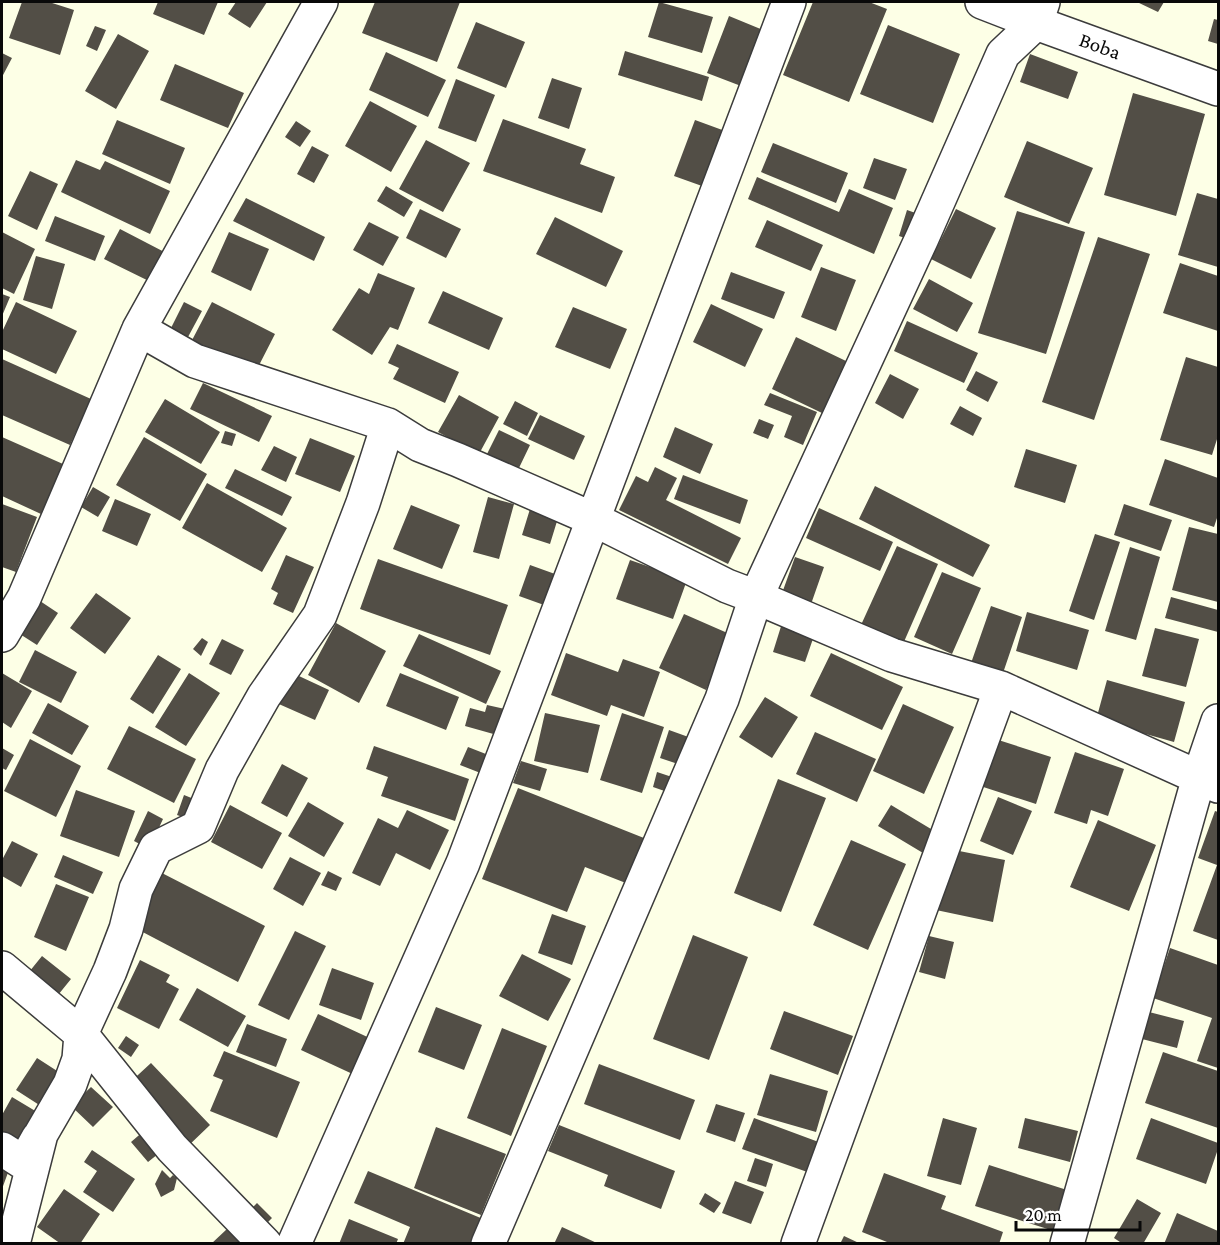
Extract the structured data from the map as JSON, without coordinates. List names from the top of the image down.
{
  "streets": {
    "street": ["Boba"]
  },
  "scale_bar": "20 m"
}
